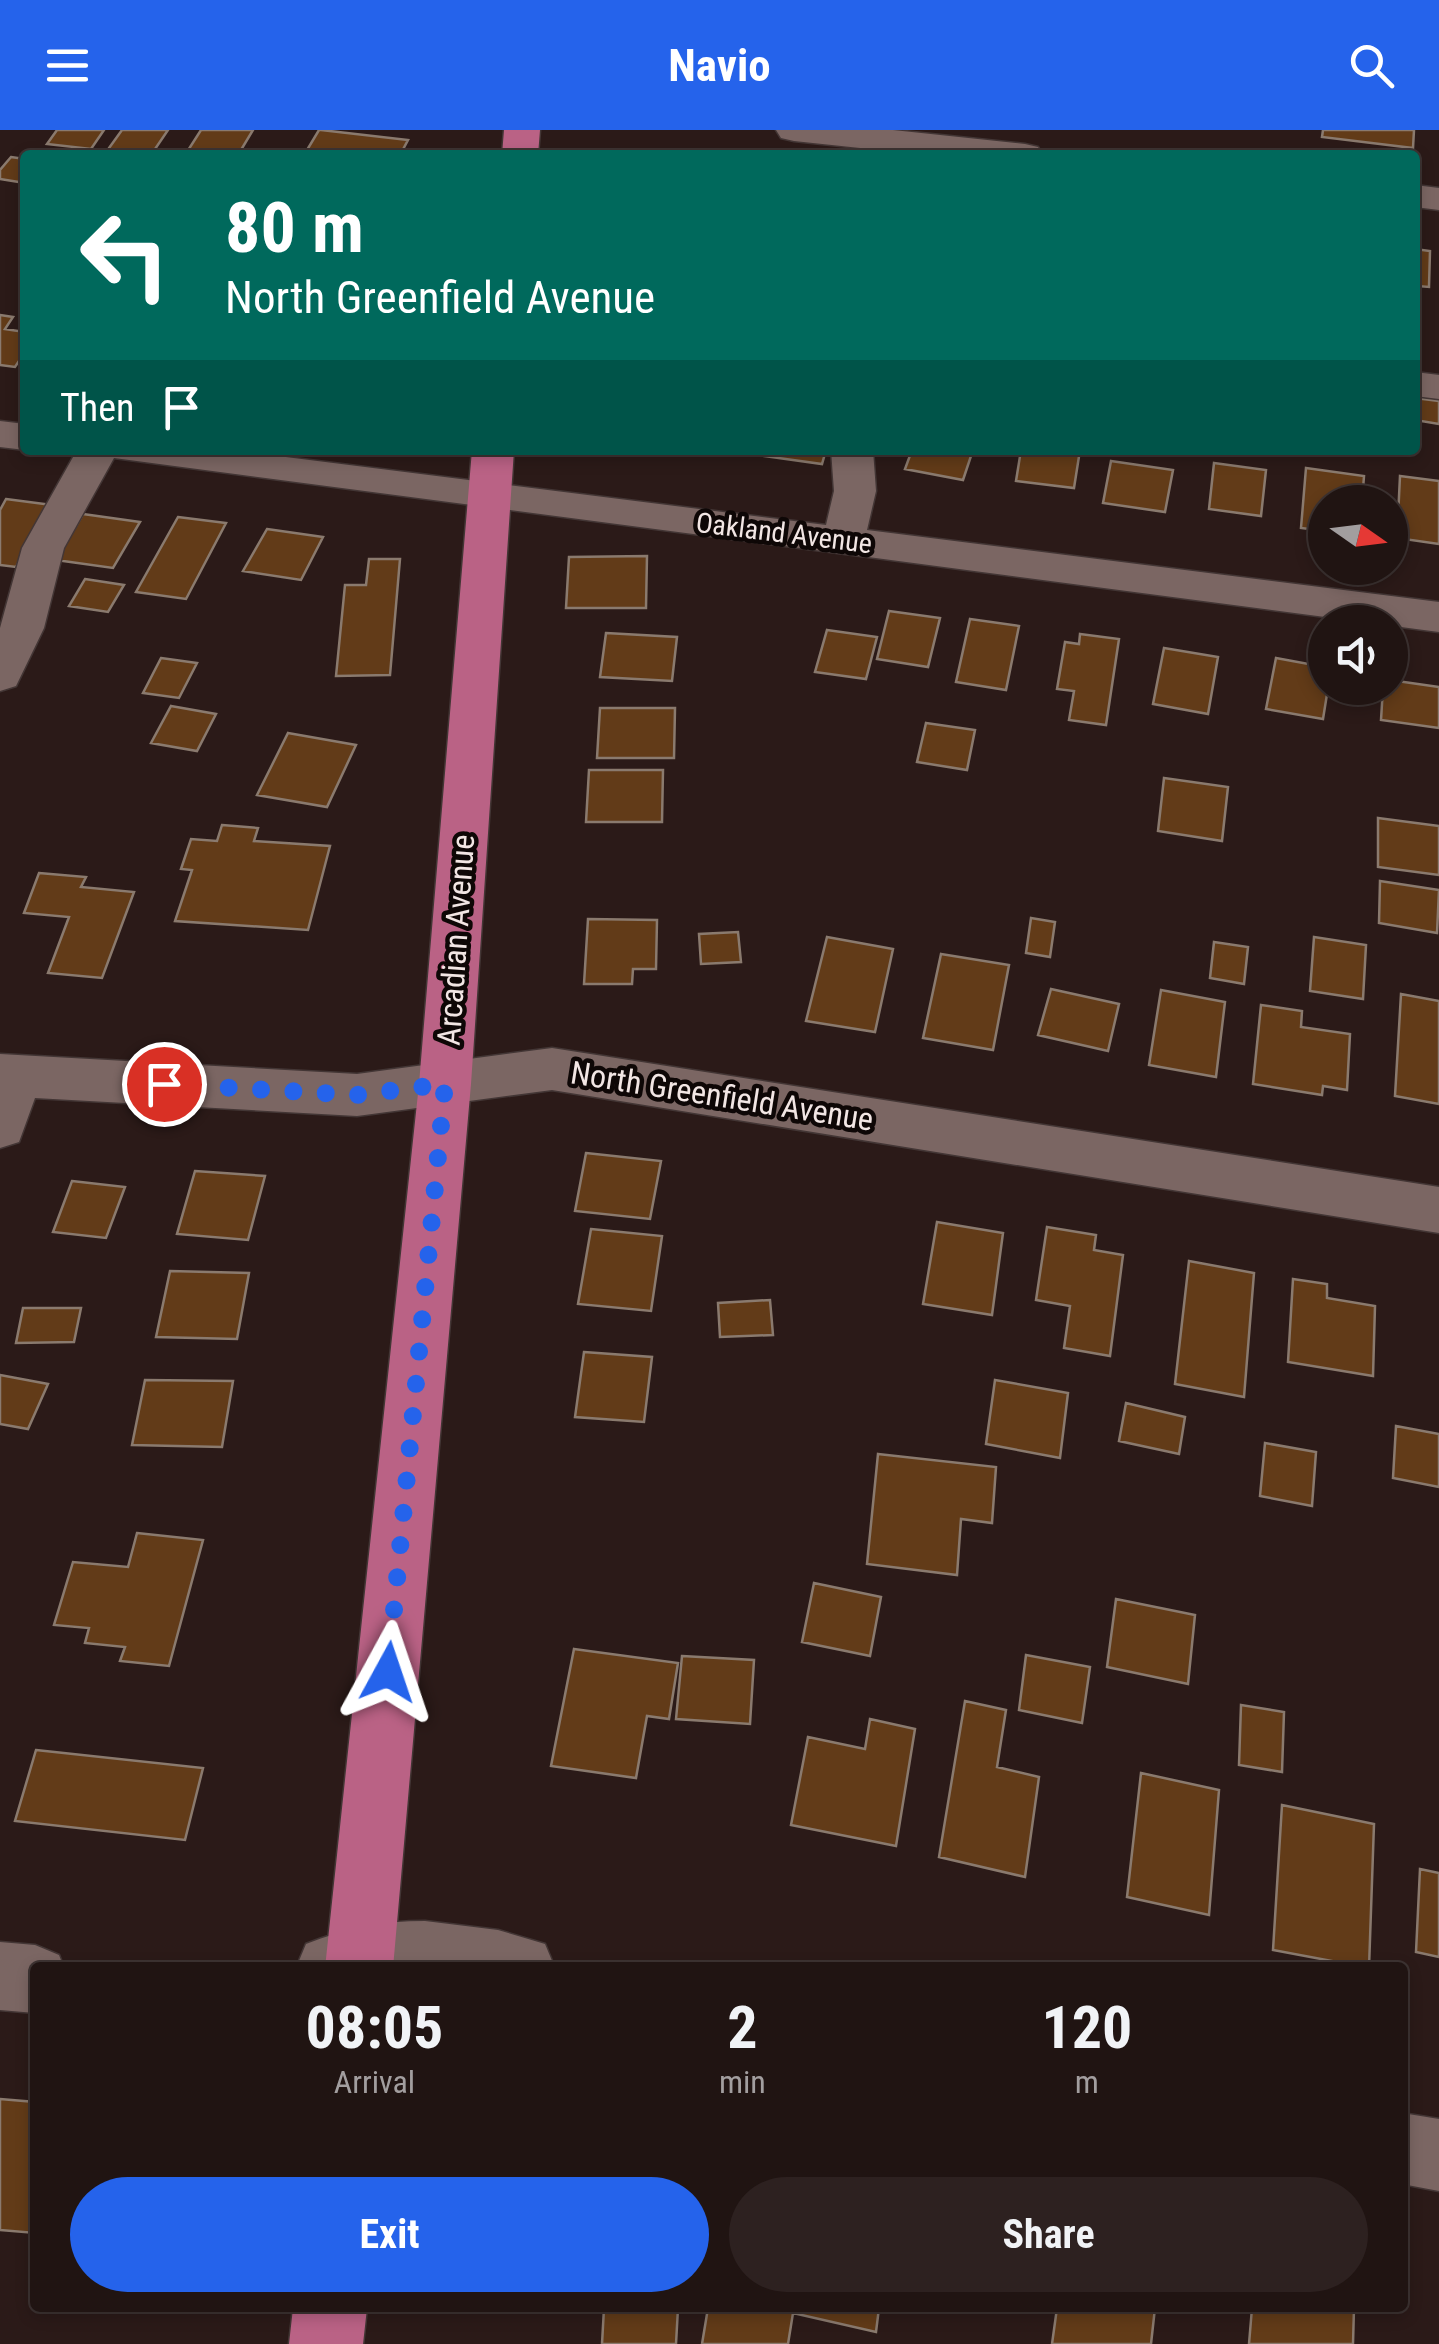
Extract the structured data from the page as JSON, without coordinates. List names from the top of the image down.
{
  "streets": {
    "main road": ["Arcadian Avenue"],
    "street": ["Oakland Avenue", "North Greenfield Avenue"]
  },
  "crossings": [
    ["Oakland Avenue", "Arcadian Avenue"],
    ["Arcadian Avenue", "North Greenfield Avenue"]
  ],
  "north": "right",
  "page": {
    "header": "Navio",
    "turn": ["80 m", "North Greenfield Avenue"],
    "then": "Then",
    "eta": [
      "08:05",
      "Arrival",
      "2",
      "min",
      "120",
      "m"
    ],
    "buttons": ["Exit", "Share"]
  }
}
